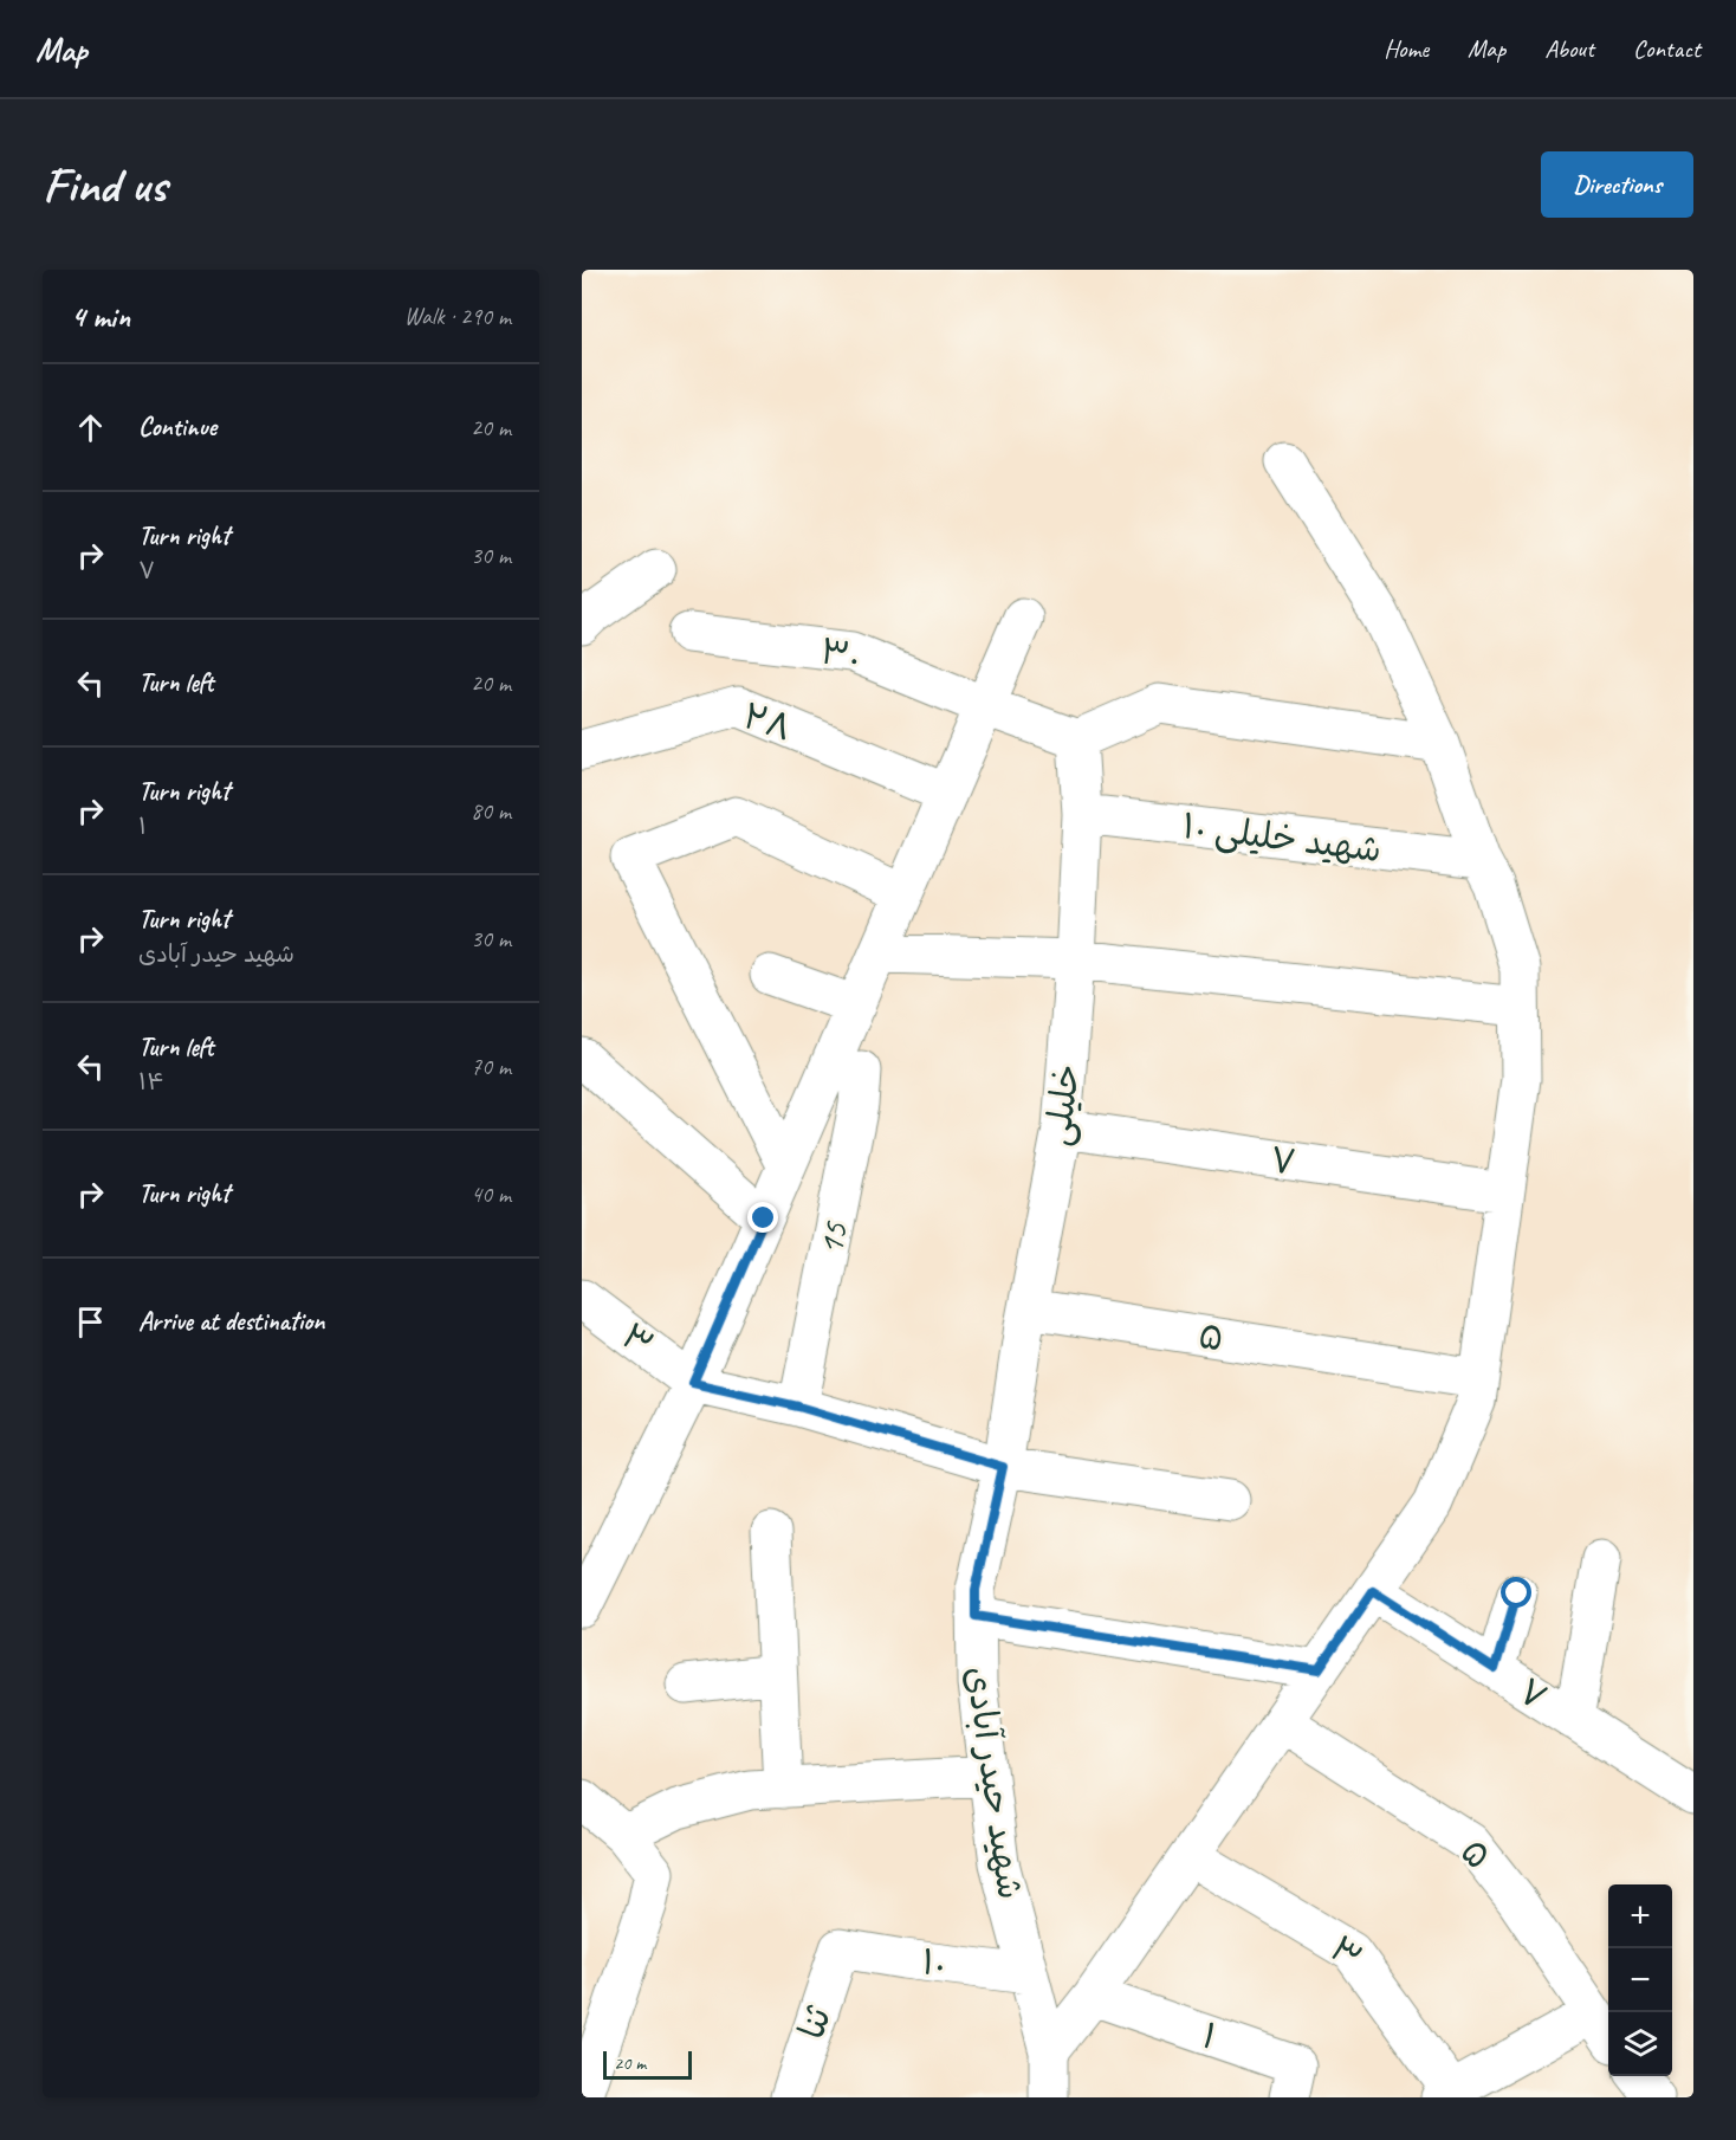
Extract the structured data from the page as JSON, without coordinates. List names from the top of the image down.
{
  "streets": {
    "street": [
      "۳۰",
      "۲۸",
      "شهید خلیلی ۱۰",
      "خلیلی",
      "۷",
      "15",
      "۵",
      "۳",
      "شهید حیدر آبادی",
      "۱۰",
      "ثنا",
      "۱"
    ]
  },
  "crossings": [
    ["۳۰", "خلیلی"],
    ["شهید خلیلی ۱۰", "خلیلی"],
    ["خلیلی", "۷"],
    ["خلیلی", "۵"],
    ["خلیلی", "شهید حیدر آبادی"],
    ["شهید حیدر آبادی", "۱۰"],
    ["۱۰", "ثنا"]
  ],
  "scale_bar": "20 m",
  "page": {
    "header": "Map",
    "nav": [
      "Home",
      "Map",
      "About",
      "Contact"
    ],
    "buttons": "Directions",
    "title": "Find us",
    "heading": ["4 min", "Walk · 290 m"],
    "list": [
      ["Continue", "20 m"],
      ["Turn right", "۷", "30 m"],
      ["Turn left", "20 m"],
      ["Turn right", "۱", "80 m"],
      ["Turn right", "شهید حیدر آبادی", "30 m"],
      ["Turn left", "۱۴", "70 m"],
      ["Turn right", "40 m"],
      "Arrive at destination"
    ],
    "map_buttons": ["+", "−"],
    "scale": "20 m"
  }
}
